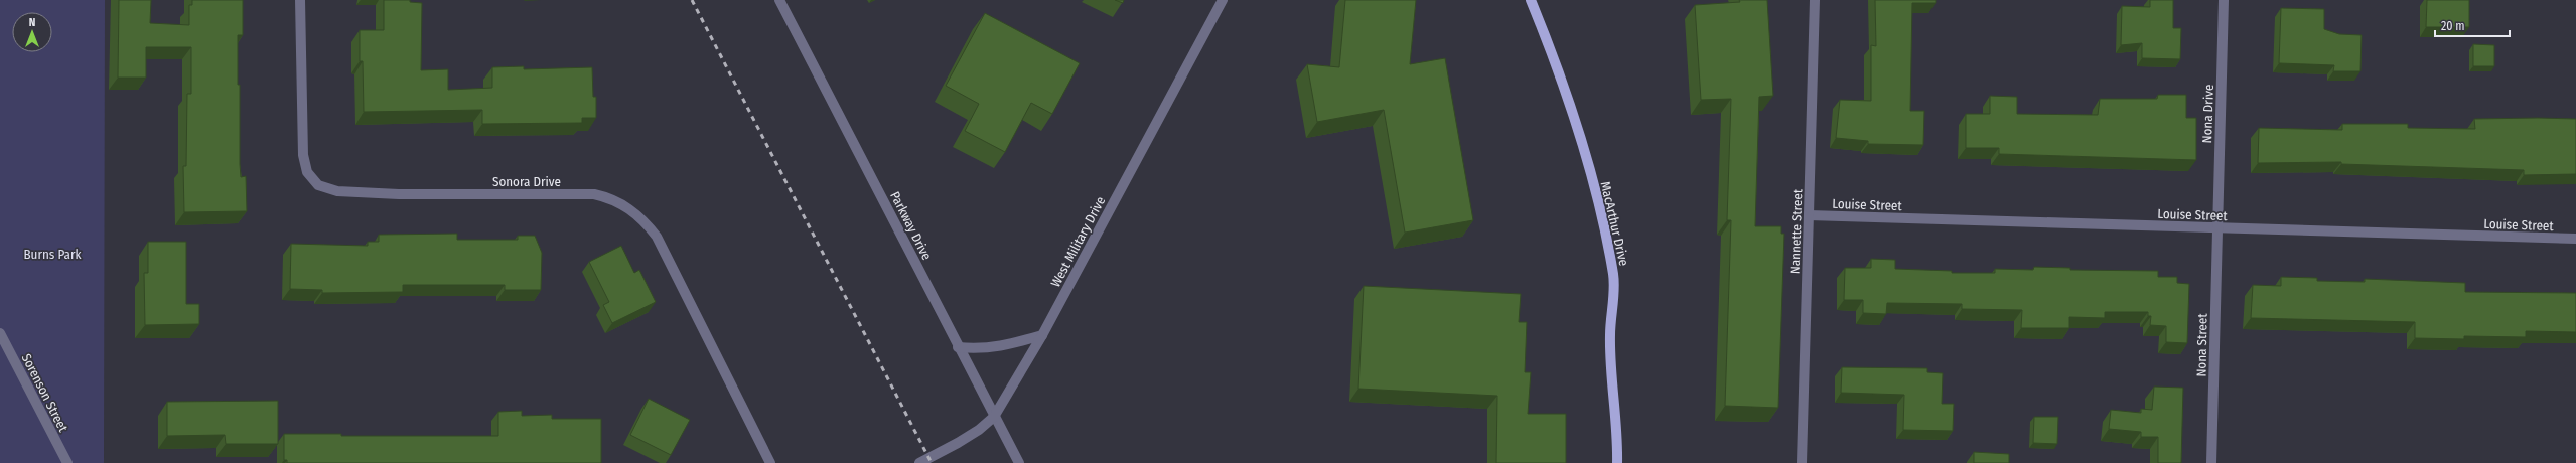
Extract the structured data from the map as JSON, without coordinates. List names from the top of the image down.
{
  "streets": {
    "main road": ["MacArthur Drive"],
    "street": [
      "Nona Drive",
      "Sonora Drive",
      "Louise Street",
      "Parkway Drive",
      "Nannette Street",
      "West Military Drive",
      "Nona Street",
      "Sorenson Street"
    ]
  },
  "crossings": [
    ["Nona Drive", "Louise Street"],
    ["Nona Drive", "Nona Street"],
    ["Louise Street", "Nannette Street"],
    ["Louise Street", "Nona Street"],
    ["Parkway Drive", "West Military Drive"]
  ],
  "parks": ["Burns Park"],
  "scale_bar": "20 m",
  "north": "top"
}
